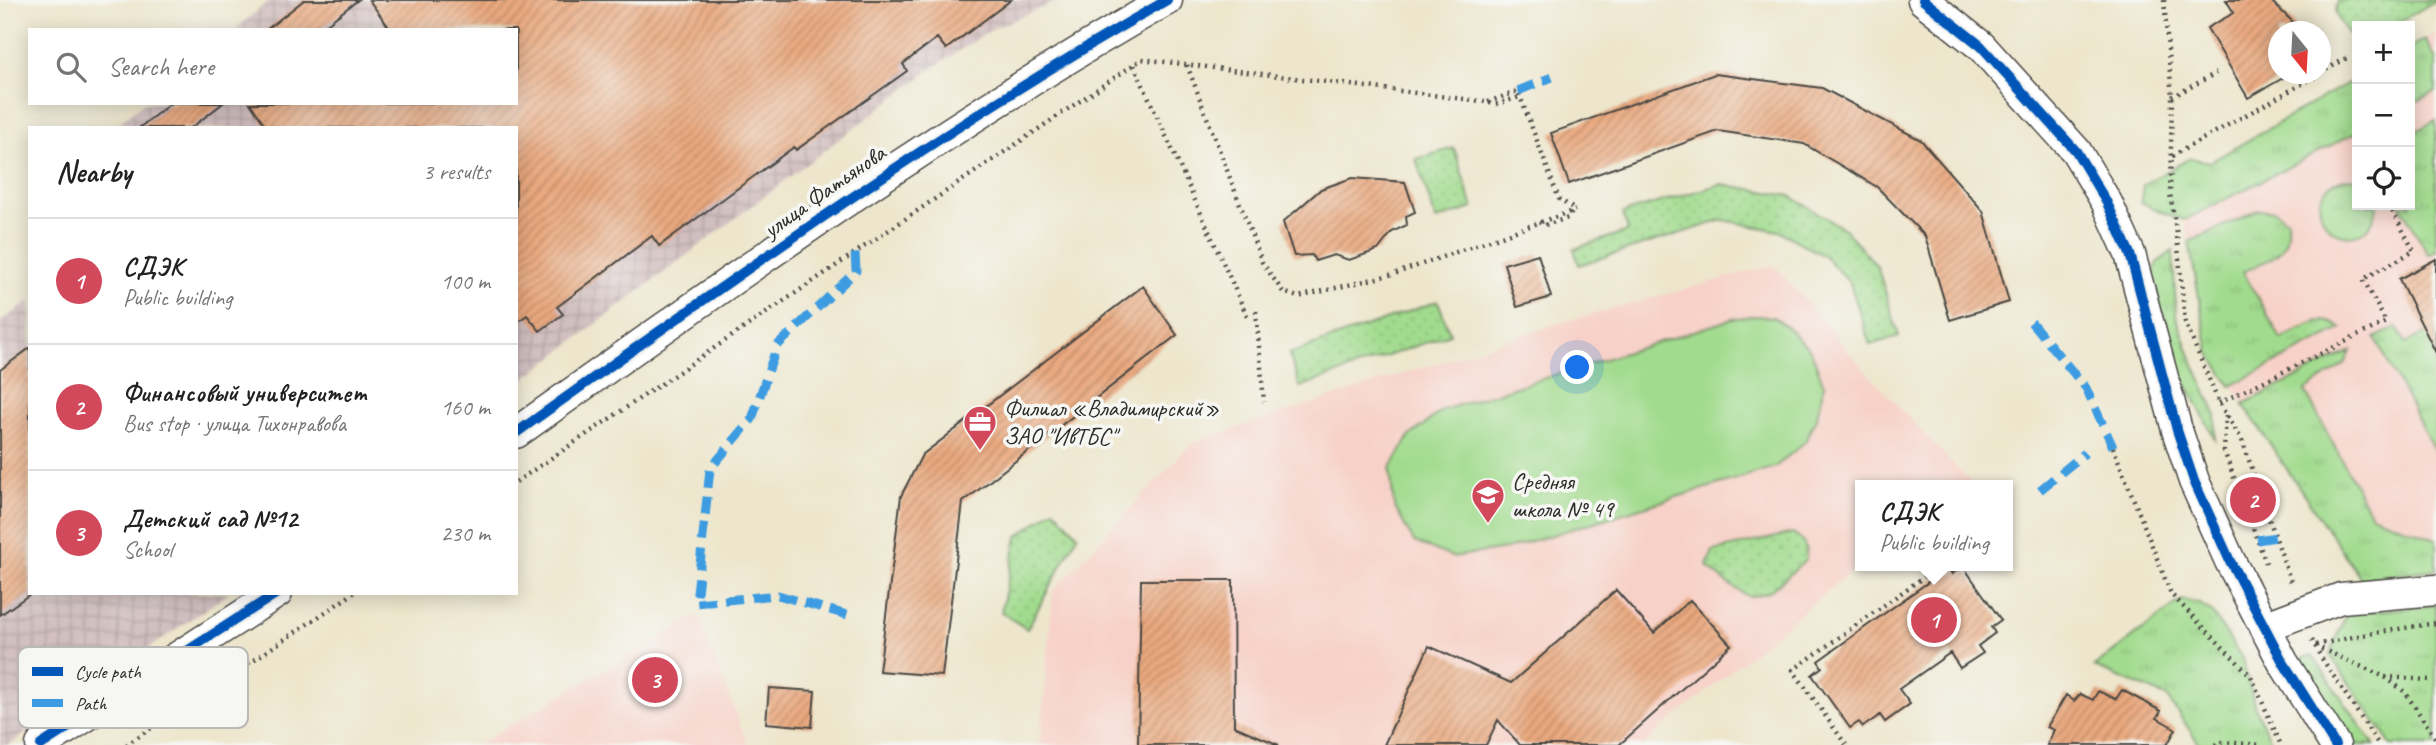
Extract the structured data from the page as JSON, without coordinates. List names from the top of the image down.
{
  "streets": {
    "street": ["улица Фатьянова"]
  },
  "places": {
    "office": ["Филиал «Владимирский» ЗАО \"ИвТБС\""],
    "school or university": ["Средняя школа № 49"]
  },
  "legend": ["Cycle path", "Path"],
  "north": "bottom",
  "page": {
    "map_buttons": ["+", "−"],
    "search": "Search here",
    "heading": ["Nearby", "3 results"],
    "list": [
      {
        "mark": "1",
        "name": "СДЭК",
        "note": "Public building",
        "value": "100 m"
      },
      {
        "mark": "2",
        "name": "Финансовый университет",
        "note": "Bus stop · улица Тихонравова",
        "value": "160 m"
      },
      {
        "mark": "3",
        "name": "Детский сад №12",
        "note": "School",
        "value": "230 m"
      }
    ],
    "pins": ["2", "1", "3"],
    "popup": ["СДЭК", "Public building"]
  }
}
